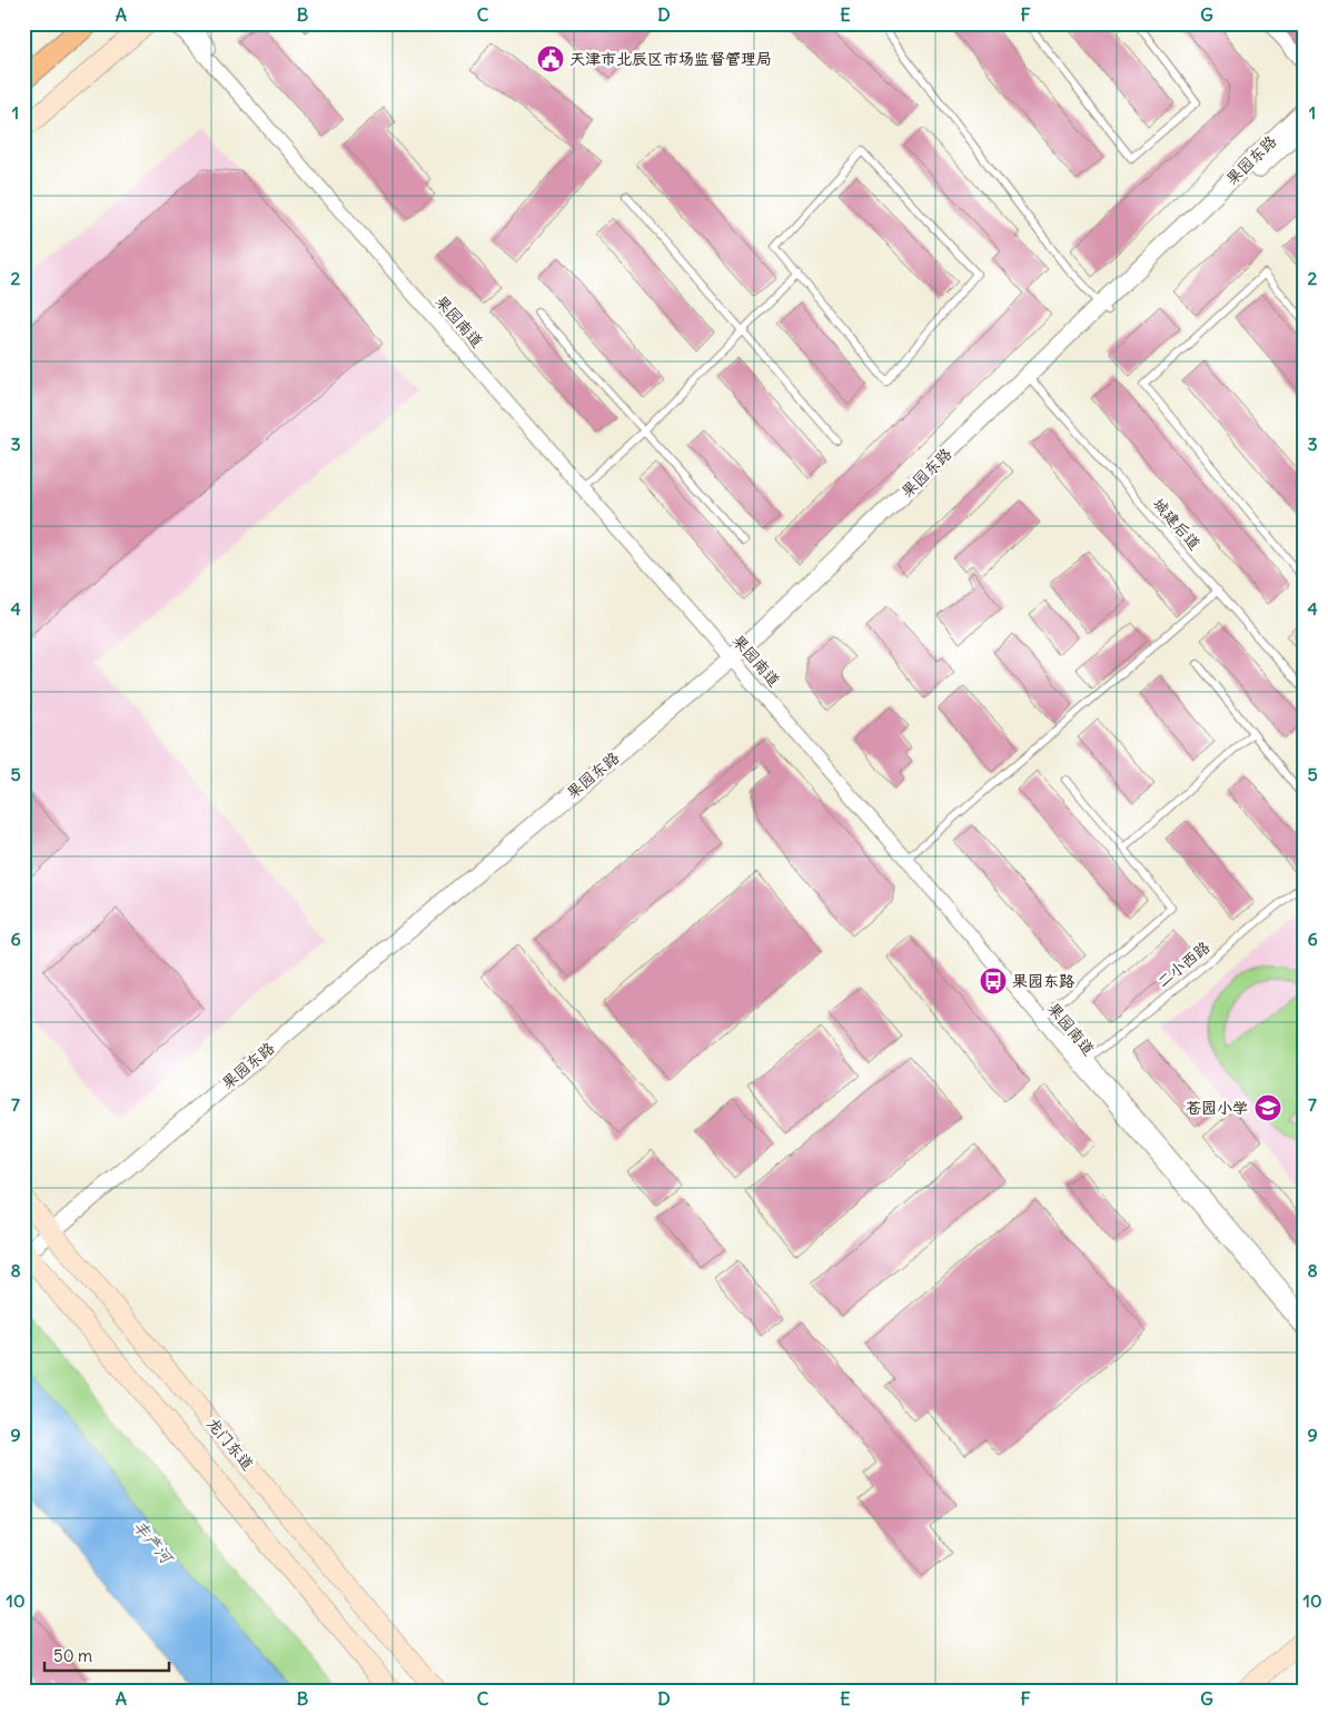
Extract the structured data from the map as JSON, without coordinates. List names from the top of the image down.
{
  "streets": {
    "main road": ["龙门东道"],
    "street": ["果园东路", "果园南道"],
    "lane": ["城建后道", "二小西路"]
  },
  "crossings": [
    ["果园东路", "果园南道"],
    ["果园东路", "城建后道"],
    ["果园东路", "龙门东道"],
    ["果园南道", "二小西路"]
  ],
  "water": ["丰产河"],
  "places": {
    "public building": ["天津市北辰区市场监督管理局"],
    "bus stop": ["果园东路"],
    "school or university": ["苍园小学"]
  },
  "scale_bar": "50 m",
  "grid": {
    "columns": [
      "A",
      "B",
      "C",
      "D",
      "E",
      "F",
      "G"
    ],
    "rows": [
      "1",
      "2",
      "3",
      "4",
      "5",
      "6",
      "7",
      "8",
      "9",
      "10"
    ]
  }
}
